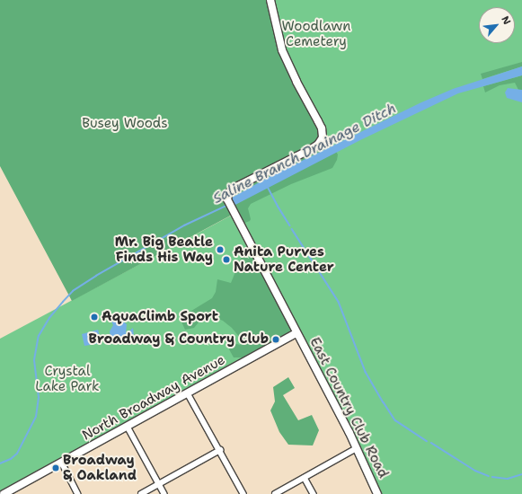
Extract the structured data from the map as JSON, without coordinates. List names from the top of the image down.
{
  "streets": {
    "street": ["North Broadway Avenue", "East Country Club Road"]
  },
  "crossings": [
    ["North Broadway Avenue", "East Country Club Road"]
  ],
  "water": ["Saline Branch Drainage Ditch"],
  "parks": ["Woodlawn Cemetery", "Busey Woods", "Crystal Lake Park"],
  "places": [
    "Mr. Big Beatle Finds His Way",
    "Anita Purves Nature Center",
    "AquaClimb Sport",
    "Broadway & Country Club",
    "Broadway & Oakland"
  ],
  "north": "top right"
}
